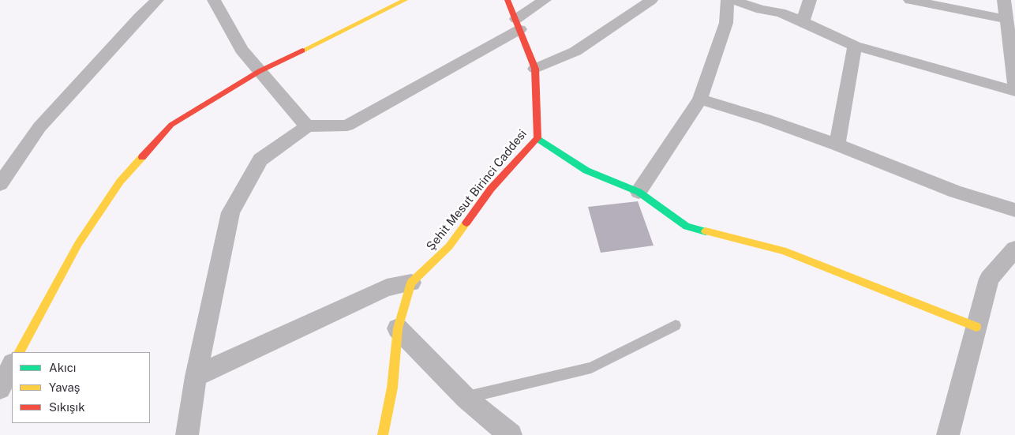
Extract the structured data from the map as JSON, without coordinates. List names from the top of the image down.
{
  "streets": {
    "street": ["Şehit Mesut Birinci Caddesi"]
  },
  "legend": ["Akıcı", "Yavaş", "Sıkışık"]
}
